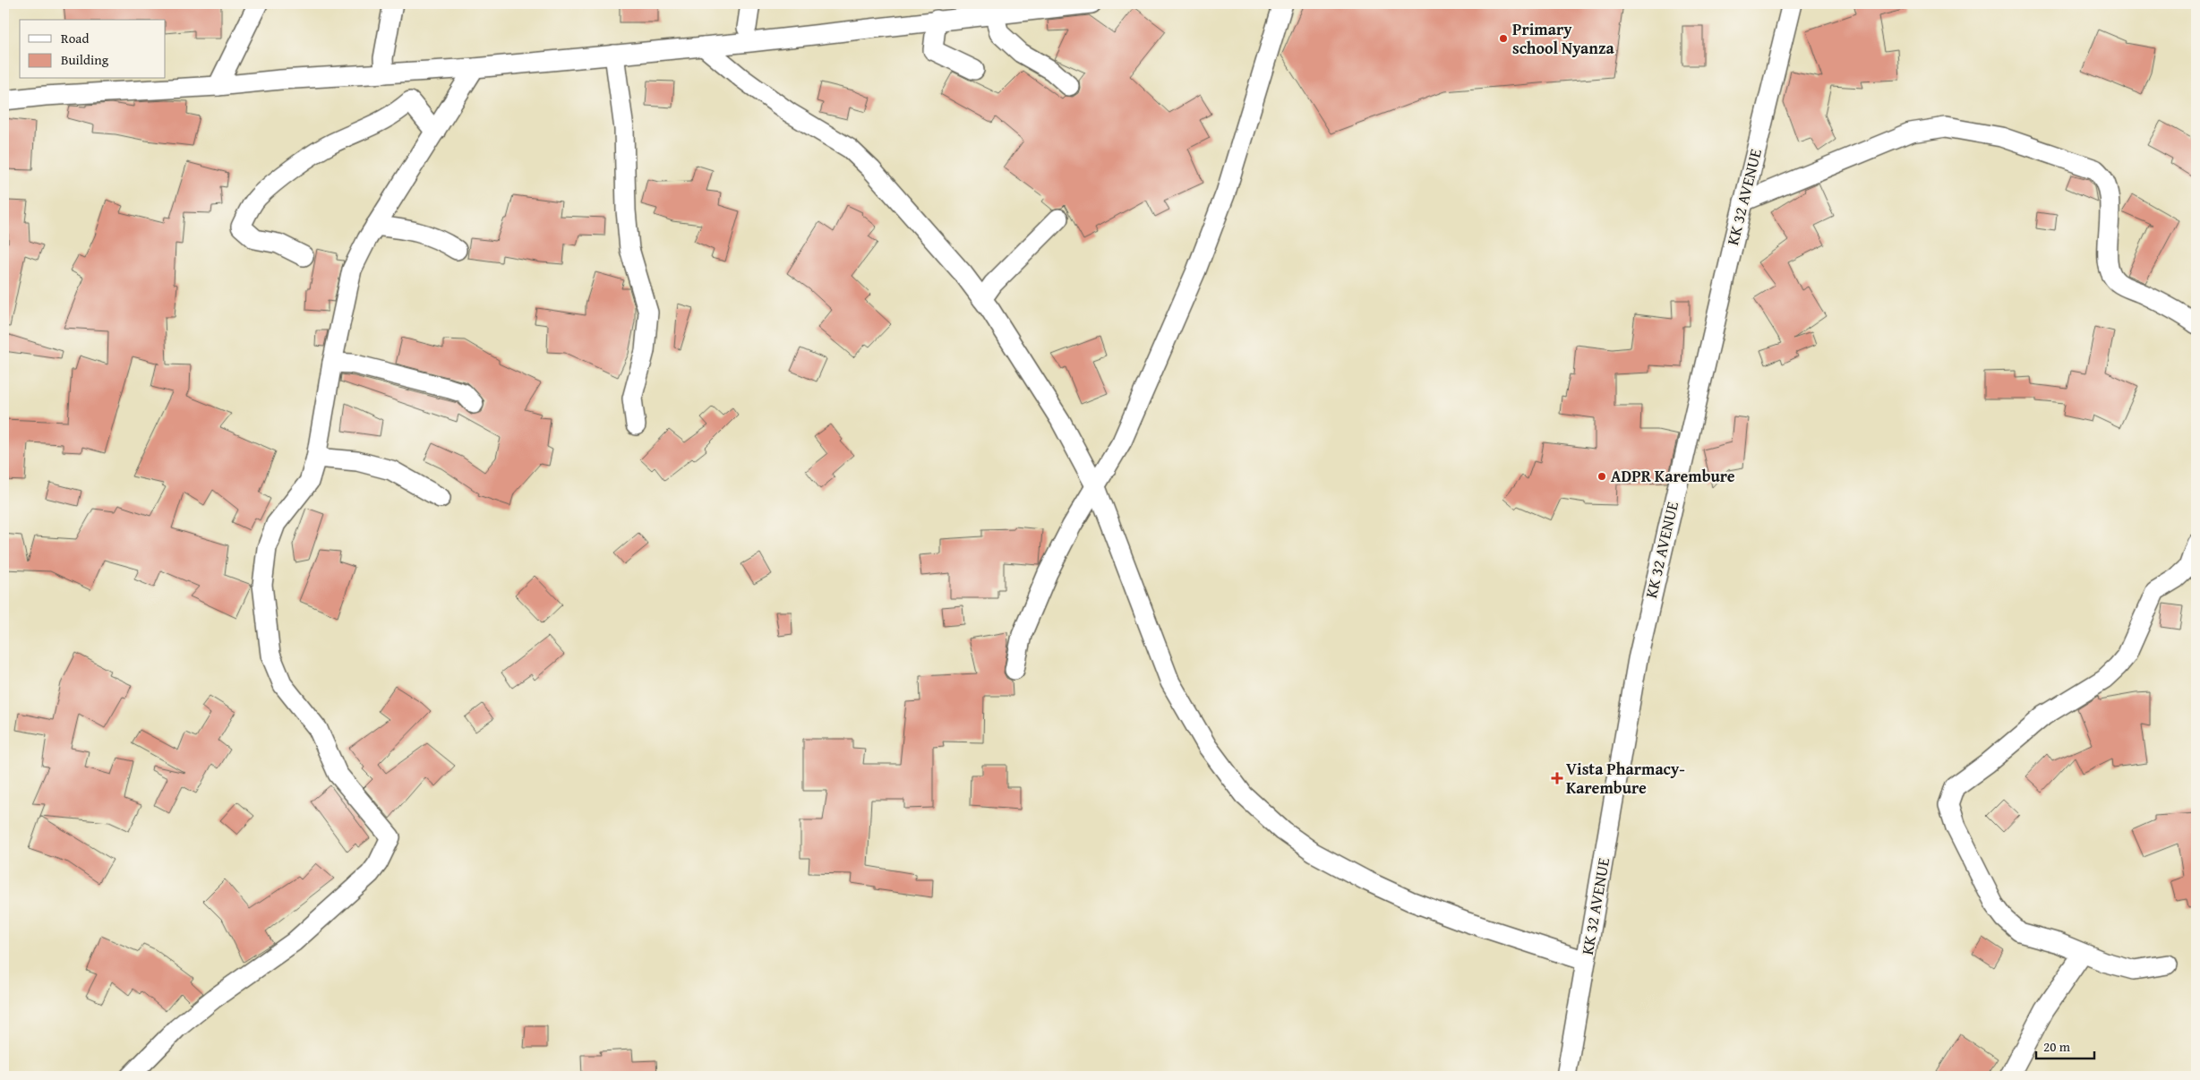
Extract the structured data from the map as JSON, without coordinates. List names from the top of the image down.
{
  "streets": {
    "street": ["KK 32 AVENUE"]
  },
  "places": {
    "other": ["Primary school Nyanza", "ADPR Karembure"],
    "health": ["Vista Pharmacy- Karembure"]
  },
  "legend": ["Road", "Building"],
  "scale_bar": "20 m"
}
